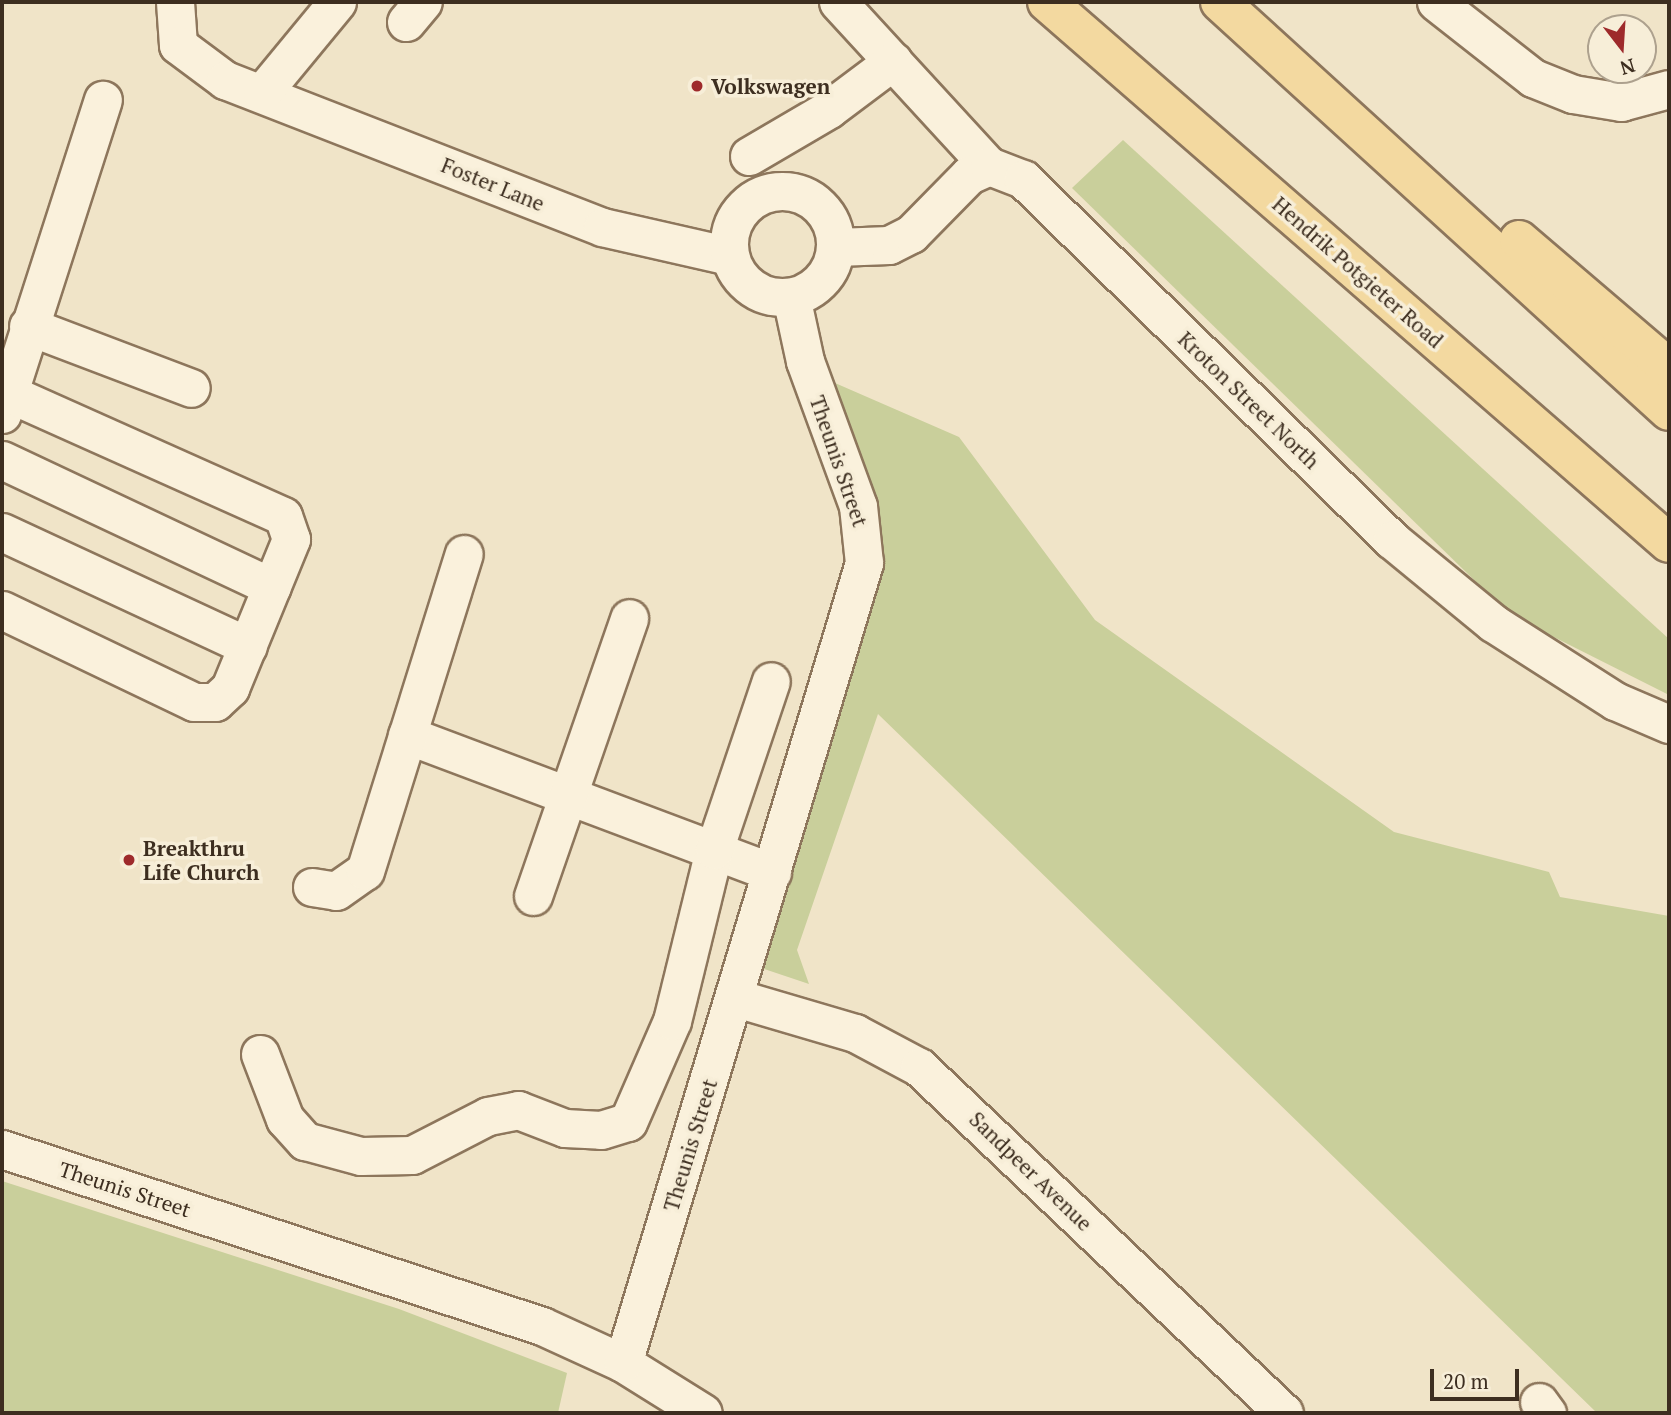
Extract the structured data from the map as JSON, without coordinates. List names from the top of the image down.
{
  "streets": {
    "main road": ["Hendrik Potgieter Road"],
    "street": [
      "Foster Lane",
      "Kroton Street North",
      "Theunis Street",
      "Sandpeer Avenue"
    ]
  },
  "crossings": [
    ["Foster Lane", "Theunis Street"],
    ["Theunis Street", "Sandpeer Avenue"]
  ],
  "places": ["Volkswagen", "Breakthru Life Church"],
  "scale_bar": "20 m",
  "north": "bottom"
}
